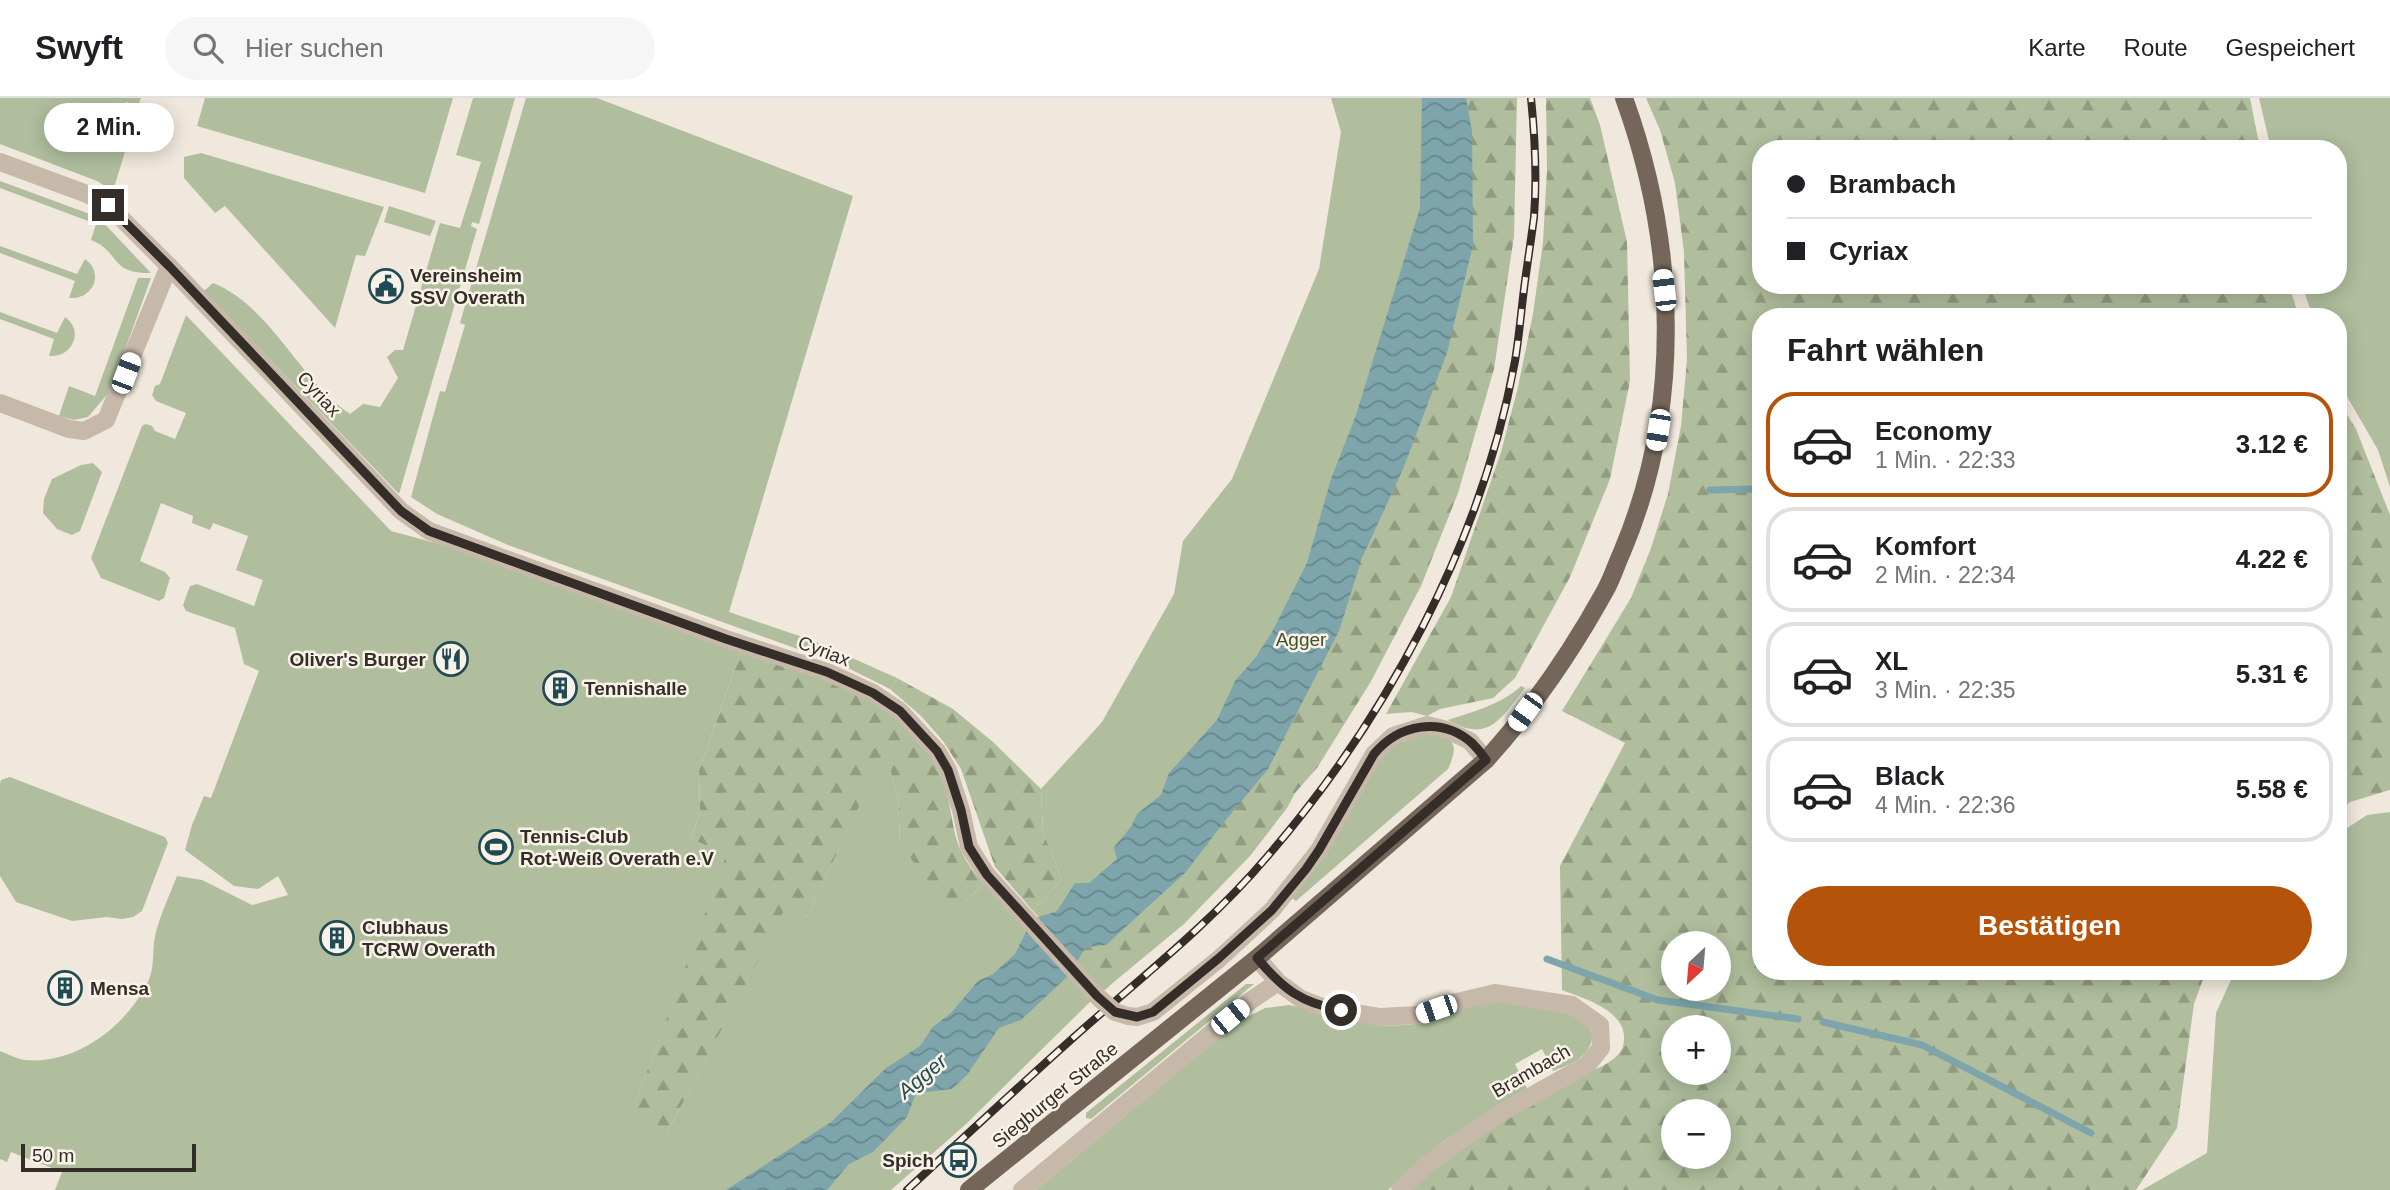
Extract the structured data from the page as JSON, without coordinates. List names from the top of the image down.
{
  "streets": {
    "main road": ["Siegburger Straße"],
    "street": ["Cyriax", "Brambach"]
  },
  "crossings": [
    ["Cyriax", "Siegburger Straße"],
    ["Brambach", "Siegburger Straße"]
  ],
  "water": ["Agger"],
  "parks": ["Agger"],
  "places": {
    "public building": ["Vereinsheim SSV Overath"],
    "restaurant": ["Oliver's Burger"],
    "building": ["Tennishalle", "Clubhaus TCRW Overath", "Mensa"],
    "sports": ["Tennis-Club Rot-Weiß Overath e.V"],
    "bus stop": ["Spich"]
  },
  "scale_bar": "50 m",
  "north": "bottom left",
  "page": {
    "header": "Swyft",
    "search": "Hier suchen",
    "nav": ["Karte", "Route", "Gespeichert"],
    "bubble": "2 Min.",
    "banner": ["Brambach", "Cyriax"],
    "heading": "Fahrt wählen",
    "list": [
      {
        "name": "Economy",
        "note": "1 Min. · 22:33",
        "value": "3.12 €"
      },
      {
        "name": "Komfort",
        "note": "2 Min. · 22:34",
        "value": "4.22 €"
      },
      {
        "name": "XL",
        "note": "3 Min. · 22:35",
        "value": "5.31 €"
      },
      {
        "name": "Black",
        "note": "4 Min. · 22:36",
        "value": "5.58 €"
      }
    ],
    "buttons": "Bestätigen",
    "map_buttons": ["+", "−"],
    "scale": "50 m"
  }
}
